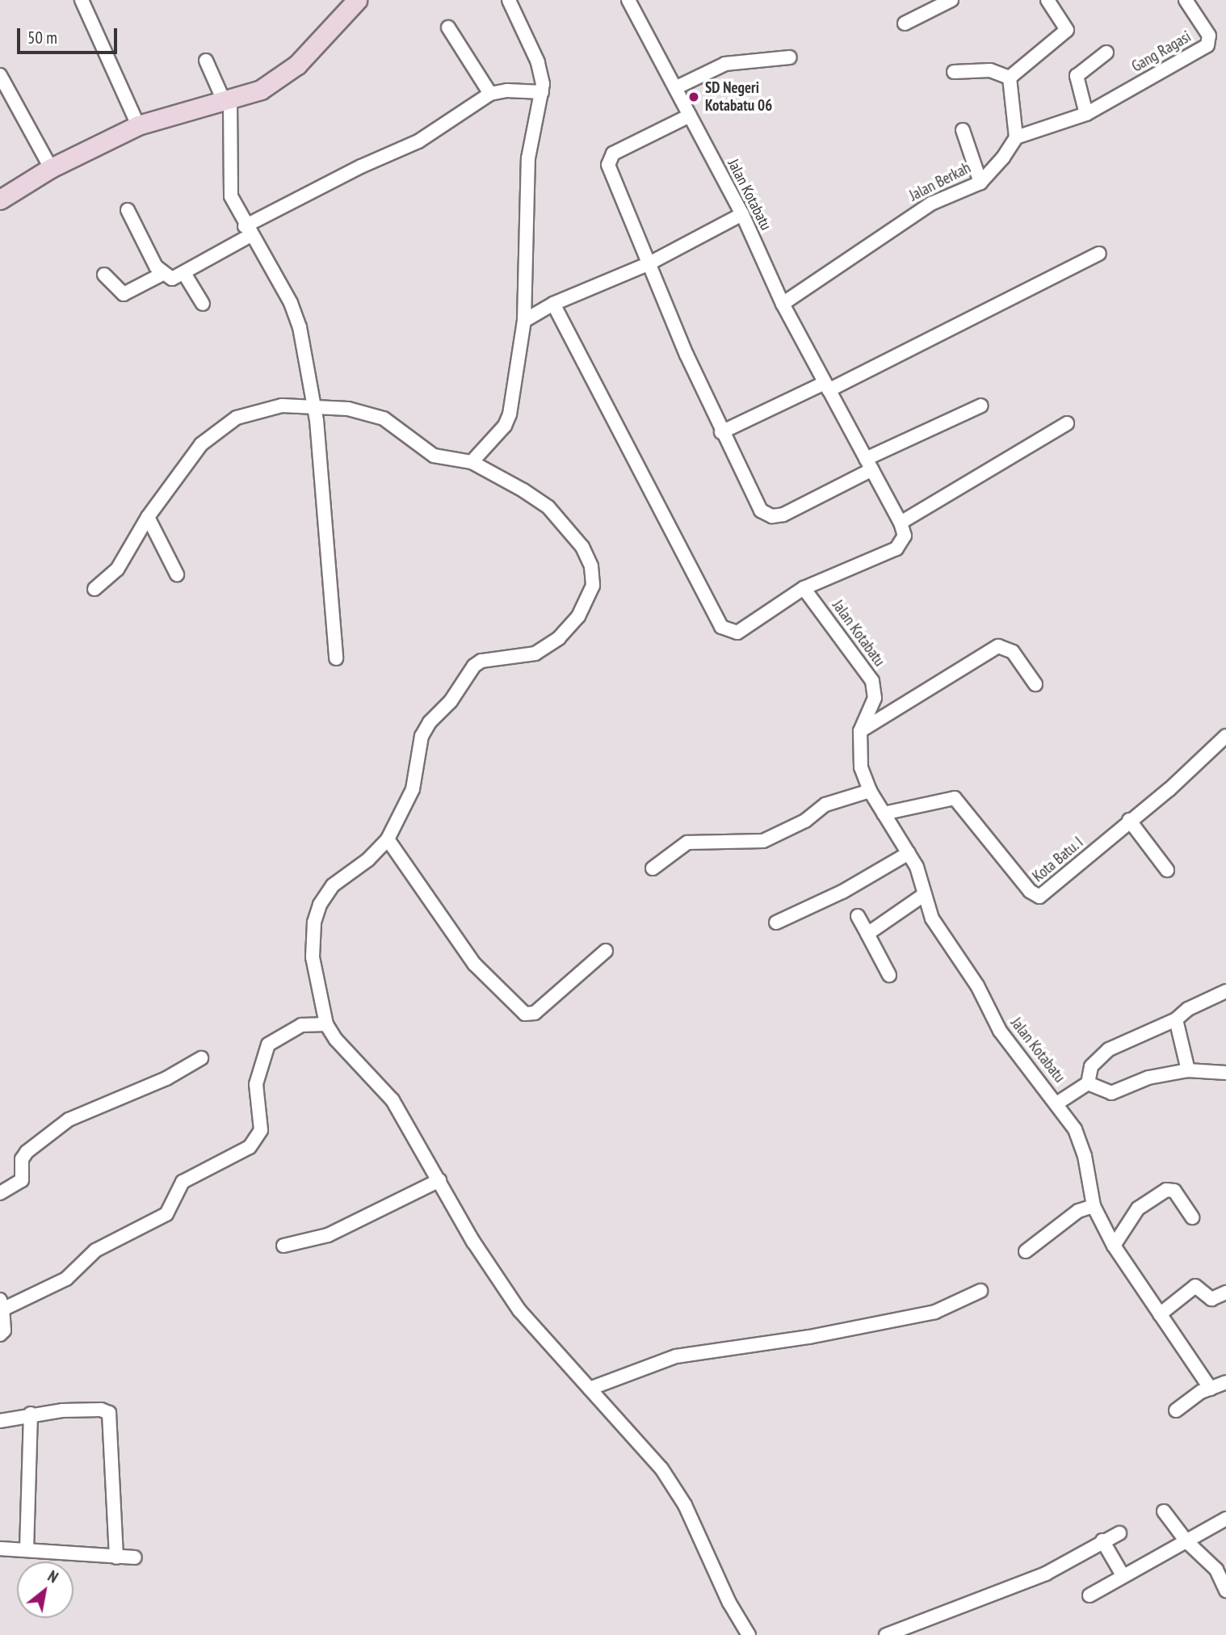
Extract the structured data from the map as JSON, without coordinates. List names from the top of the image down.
{
  "streets": {
    "street": [
      "Gang Ragasi",
      "Jalan Berkah",
      "Jalan Kotabatu",
      "Kota Batu. I"
    ]
  },
  "crossings": [
    ["Jalan Berkah", "Jalan Kotabatu"],
    ["Jalan Kotabatu", "Kota Batu. I"]
  ],
  "places": ["SD Negeri Kotabatu 06"],
  "scale_bar": "50 m",
  "north": "top right"
}
